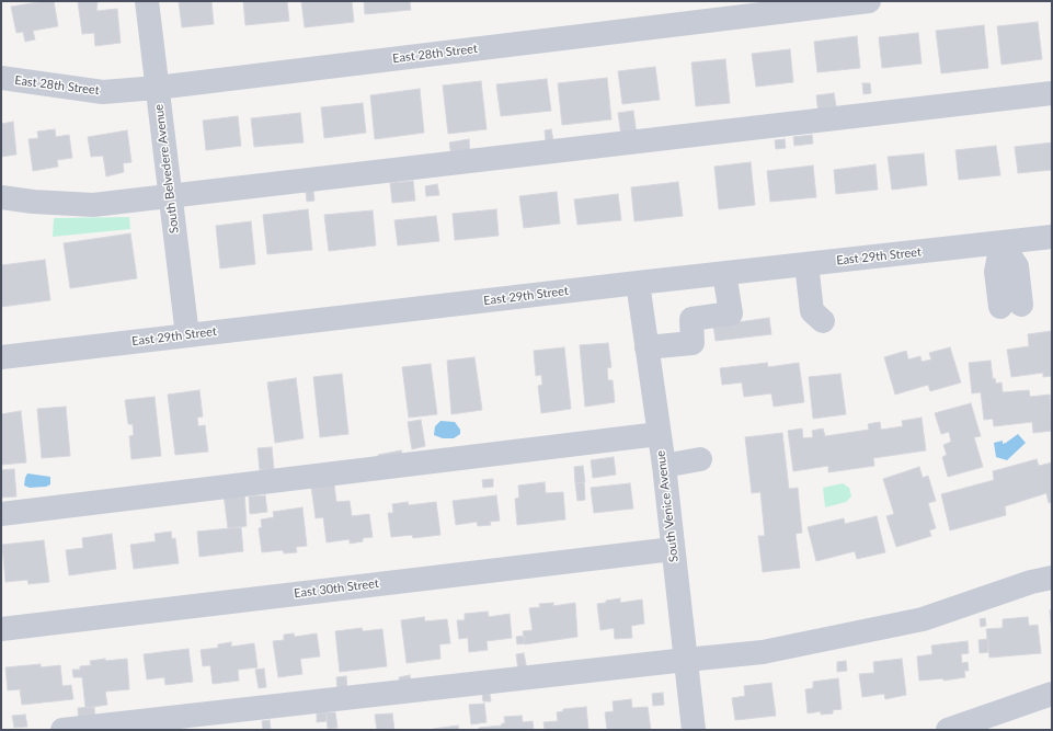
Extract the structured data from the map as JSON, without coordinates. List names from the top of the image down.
{
  "streets": {
    "street": [
      "East 28th Street",
      "South Belvedere Avenue",
      "East 29th Street",
      "South Venice Avenue",
      "East 30th Street"
    ]
  },
  "crossings": [
    ["East 28th Street", "South Belvedere Avenue"],
    ["South Belvedere Avenue", "East 29th Street"],
    ["East 29th Street", "South Venice Avenue"],
    ["South Venice Avenue", "East 30th Street"]
  ]
}
